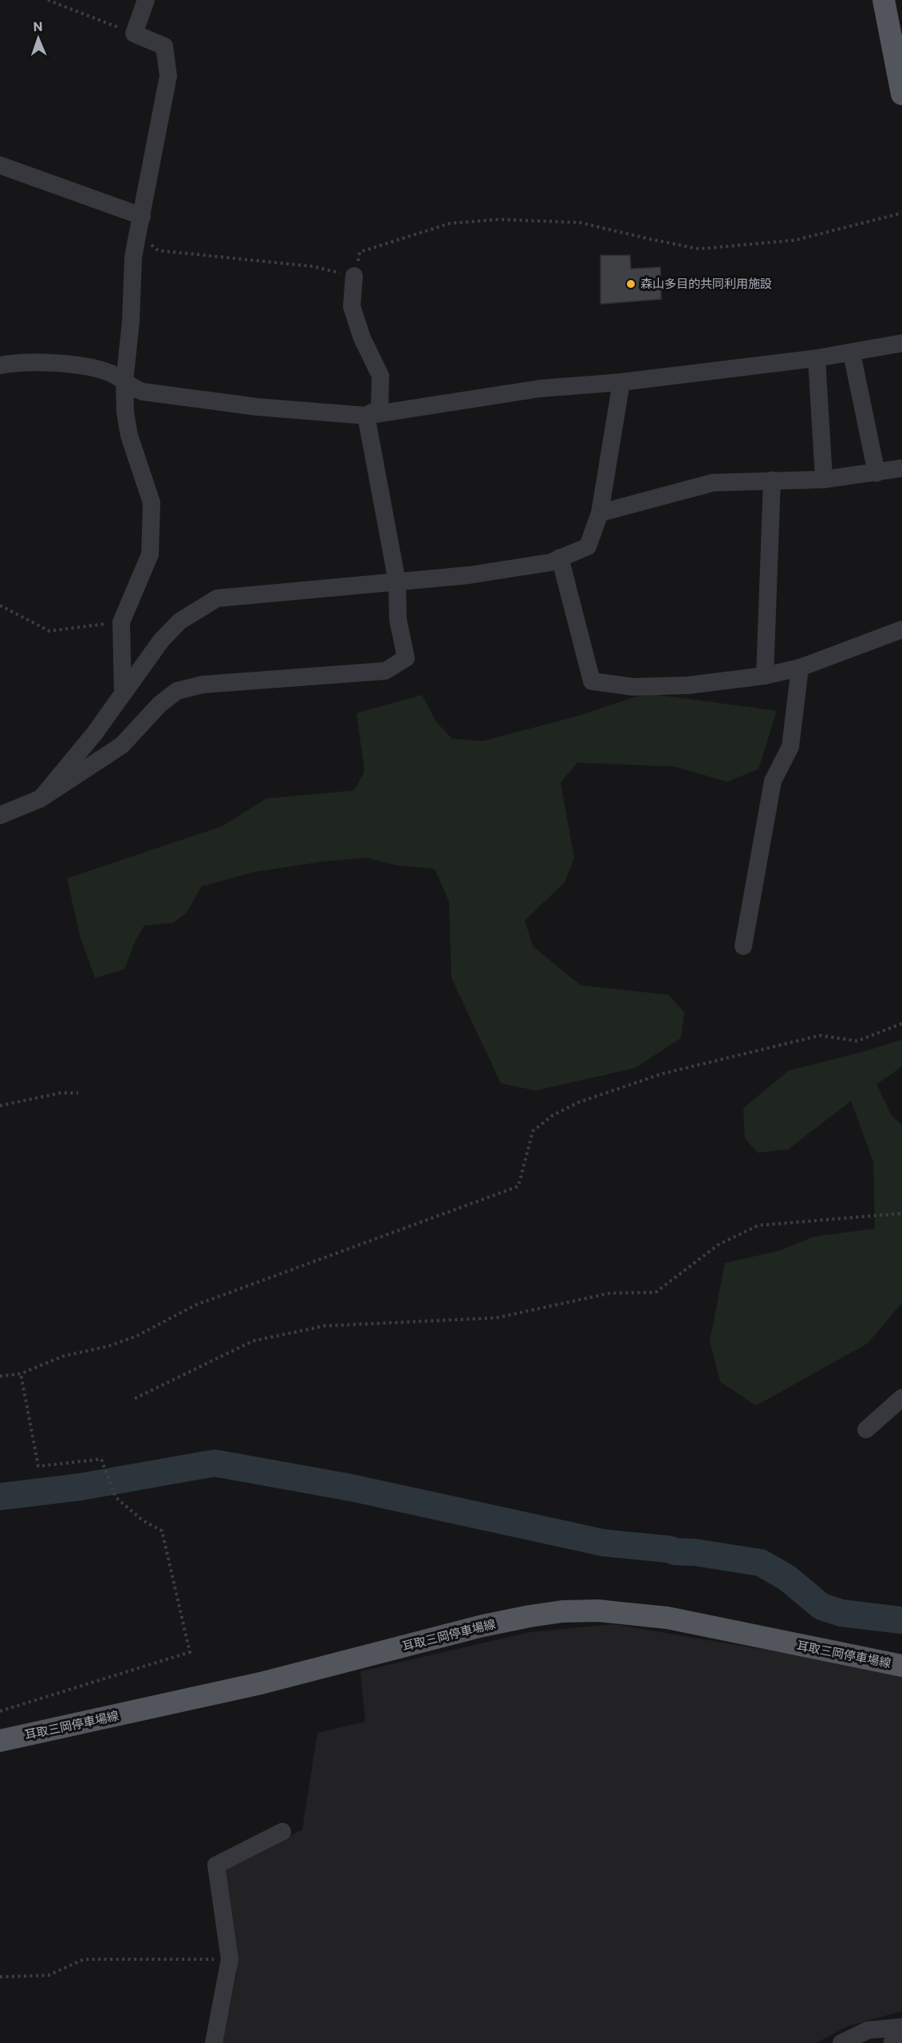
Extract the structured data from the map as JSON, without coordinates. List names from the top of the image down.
{
  "streets": {
    "main road": ["耳取三岡停車場線"]
  },
  "places": ["森山多目的共同利用施設"],
  "north": "top"
}
